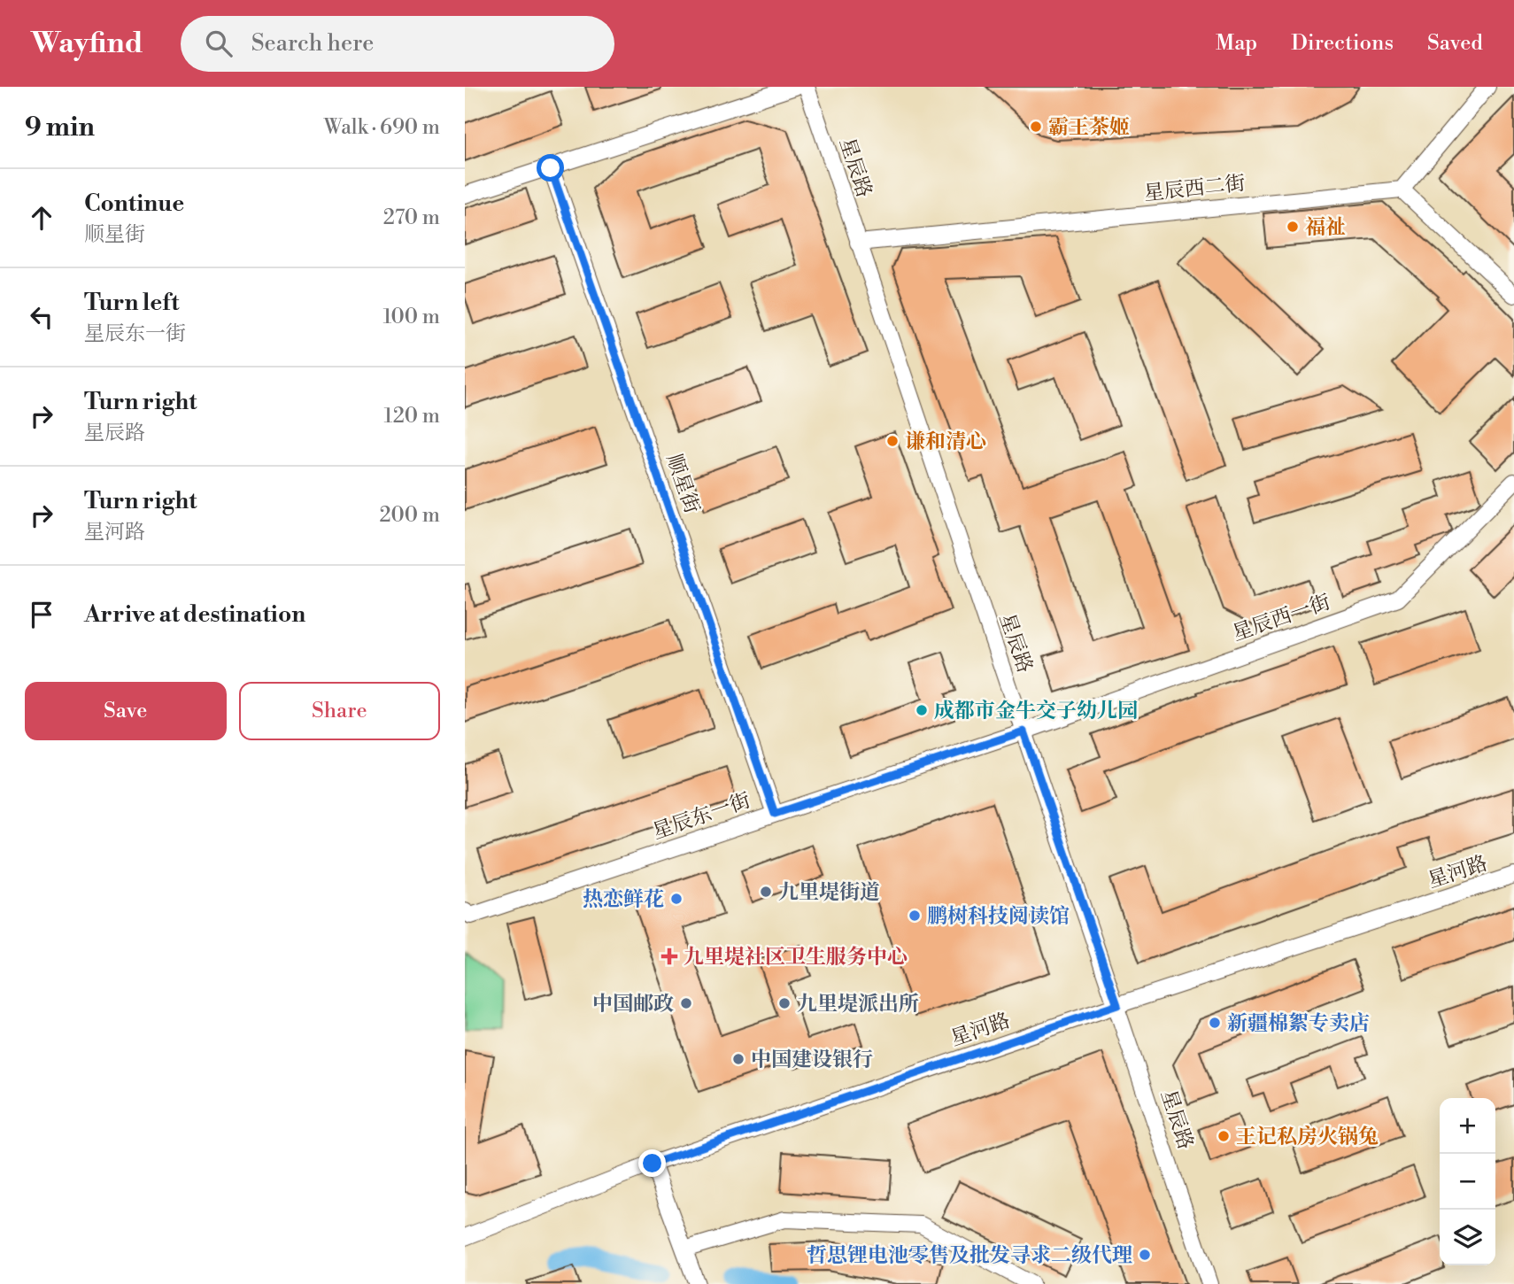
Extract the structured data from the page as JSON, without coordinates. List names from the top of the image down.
{
  "streets": {
    "street": [
      "星辰路",
      "星辰西二街",
      "顺星街",
      "星辰西一街",
      "星辰东一街",
      "星河路"
    ]
  },
  "crossings": [
    ["星辰路", "星辰西二街"],
    ["星辰路", "星辰西一街"],
    ["星辰路", "星辰东一街"],
    ["星辰路", "星河路"],
    ["顺星街", "星辰东一街"],
    ["星辰西一街", "星辰东一街"]
  ],
  "places": {
    "other": [
      "霸王茶姬",
      "福祉",
      "谦和清心",
      "成都市金牛交子幼儿园",
      "九里堤街道",
      "热恋鲜花",
      "鹏树科技阅读馆",
      "中国邮政",
      "九里堤派出所",
      "新疆棉絮专卖店",
      "中国建设银行",
      "王记私房火锅兔",
      "哲思锂电池零售及批发寻求二级代理"
    ],
    "health": ["九里堤社区卫生服务中心"]
  },
  "page": {
    "header": "Wayfind",
    "search": "Search here",
    "nav": ["Map", "Directions", "Saved"],
    "heading": ["9 min", "Walk · 690 m"],
    "list": [
      ["Continue", "顺星街", "270 m"],
      ["Turn left", "星辰东一街", "100 m"],
      ["Turn right", "星辰路", "120 m"],
      ["Turn right", "星河路", "200 m"],
      "Arrive at destination"
    ],
    "buttons": ["Save", "Share"],
    "map_buttons": ["+", "−"]
  }
}
